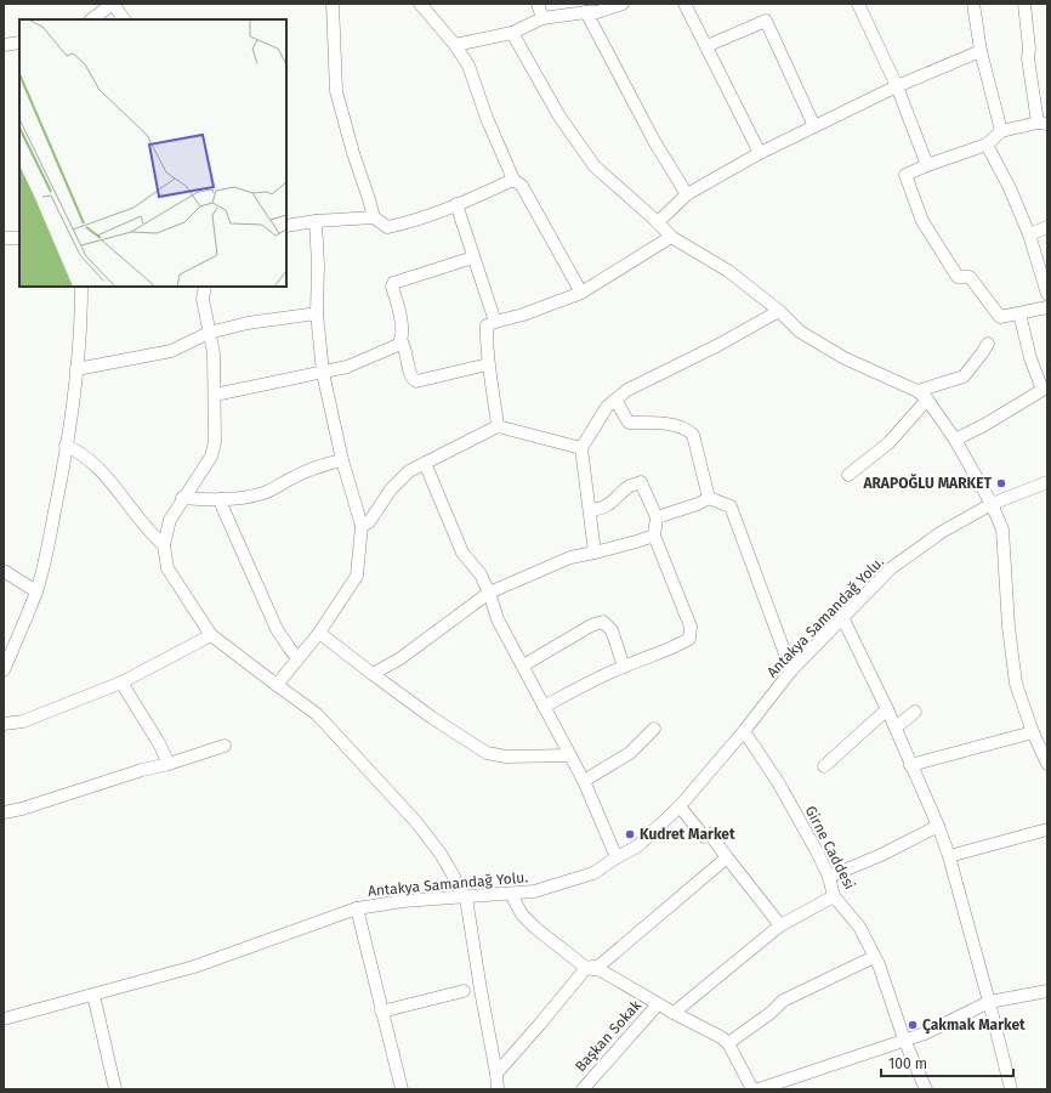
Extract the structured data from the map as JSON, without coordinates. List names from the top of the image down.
{
  "streets": {
    "street": ["Antakya Samandağ Yolu.", "Girne Caddesi", "Başkan Sokak"]
  },
  "crossings": [
    ["Antakya Samandağ Yolu.", "Girne Caddesi"]
  ],
  "places": ["ARAPOĞLU MARKET", "Kudret Market", "Çakmak Market"],
  "scale_bar": "100 m"
}
